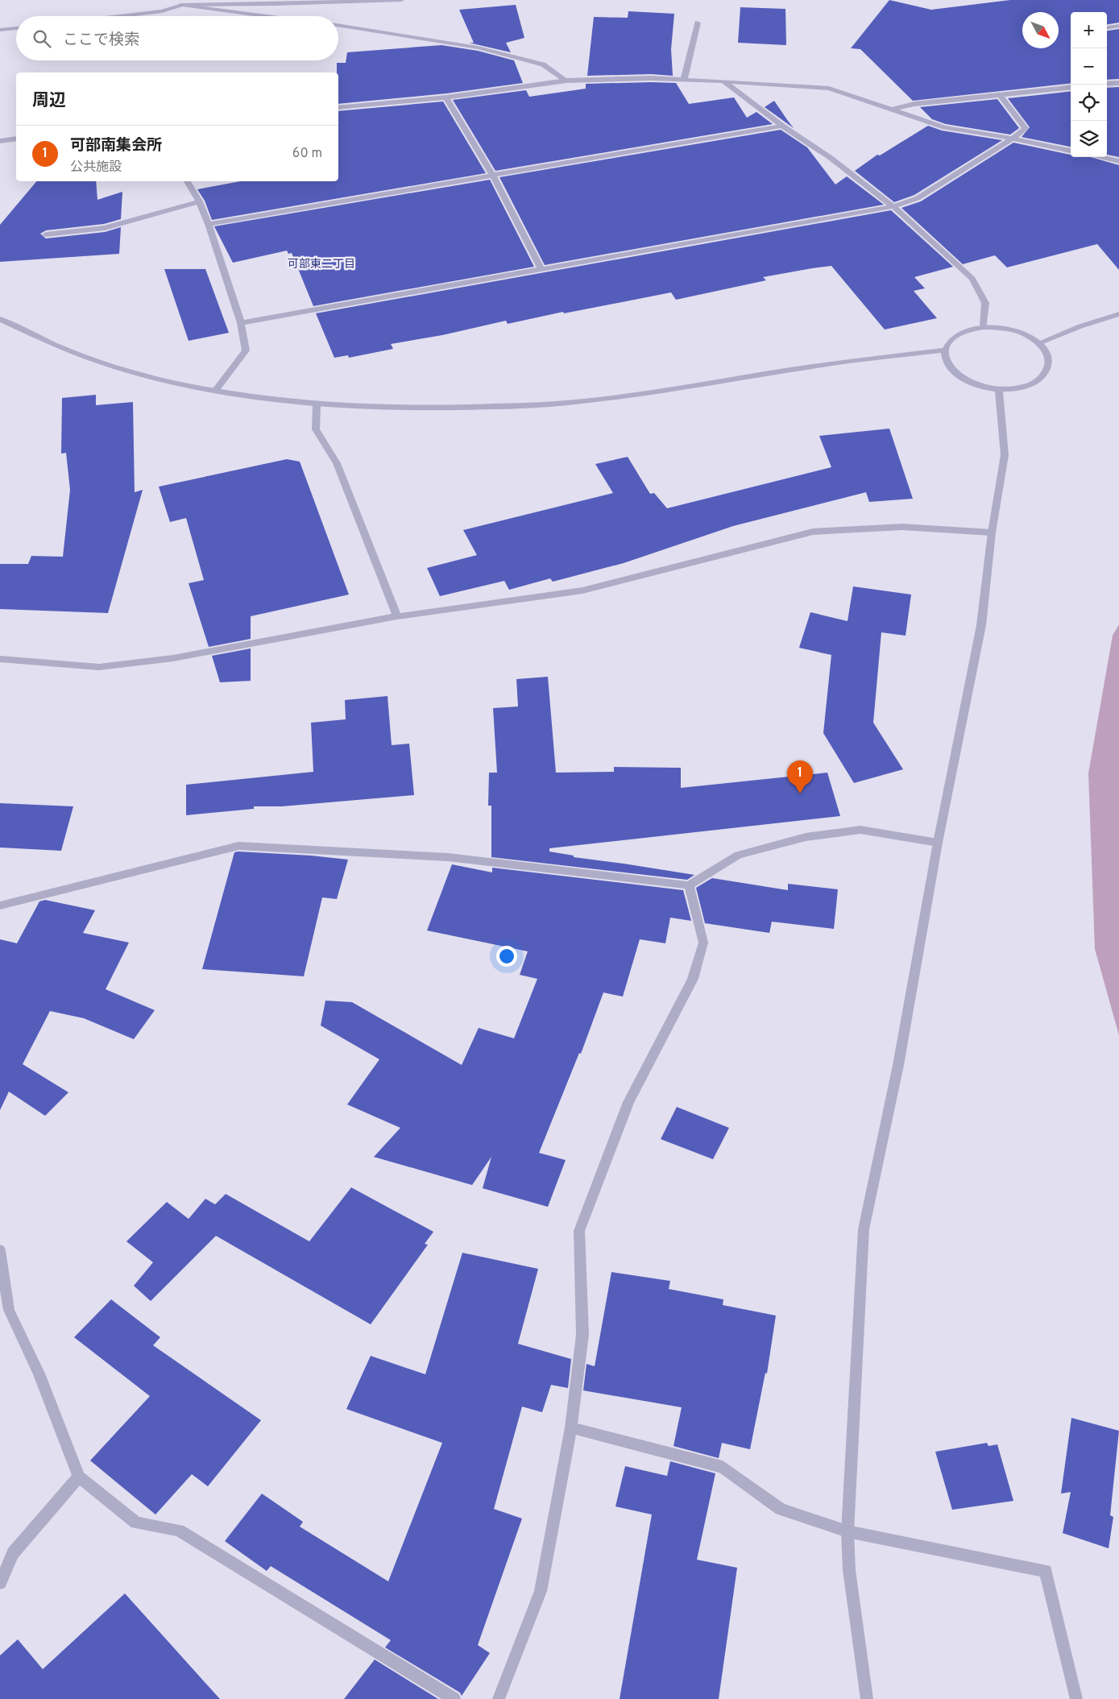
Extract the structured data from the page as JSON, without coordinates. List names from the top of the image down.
{
  "districts": ["可部東二丁目"],
  "north": "bottom right",
  "page": {
    "map_buttons": ["+", "−"],
    "search": "ここで検索",
    "heading": "周辺",
    "list": [
      {
        "mark": "1",
        "name": "可部南集会所",
        "note": "公共施設",
        "value": "60 m"
      }
    ],
    "pins": "1"
  }
}
